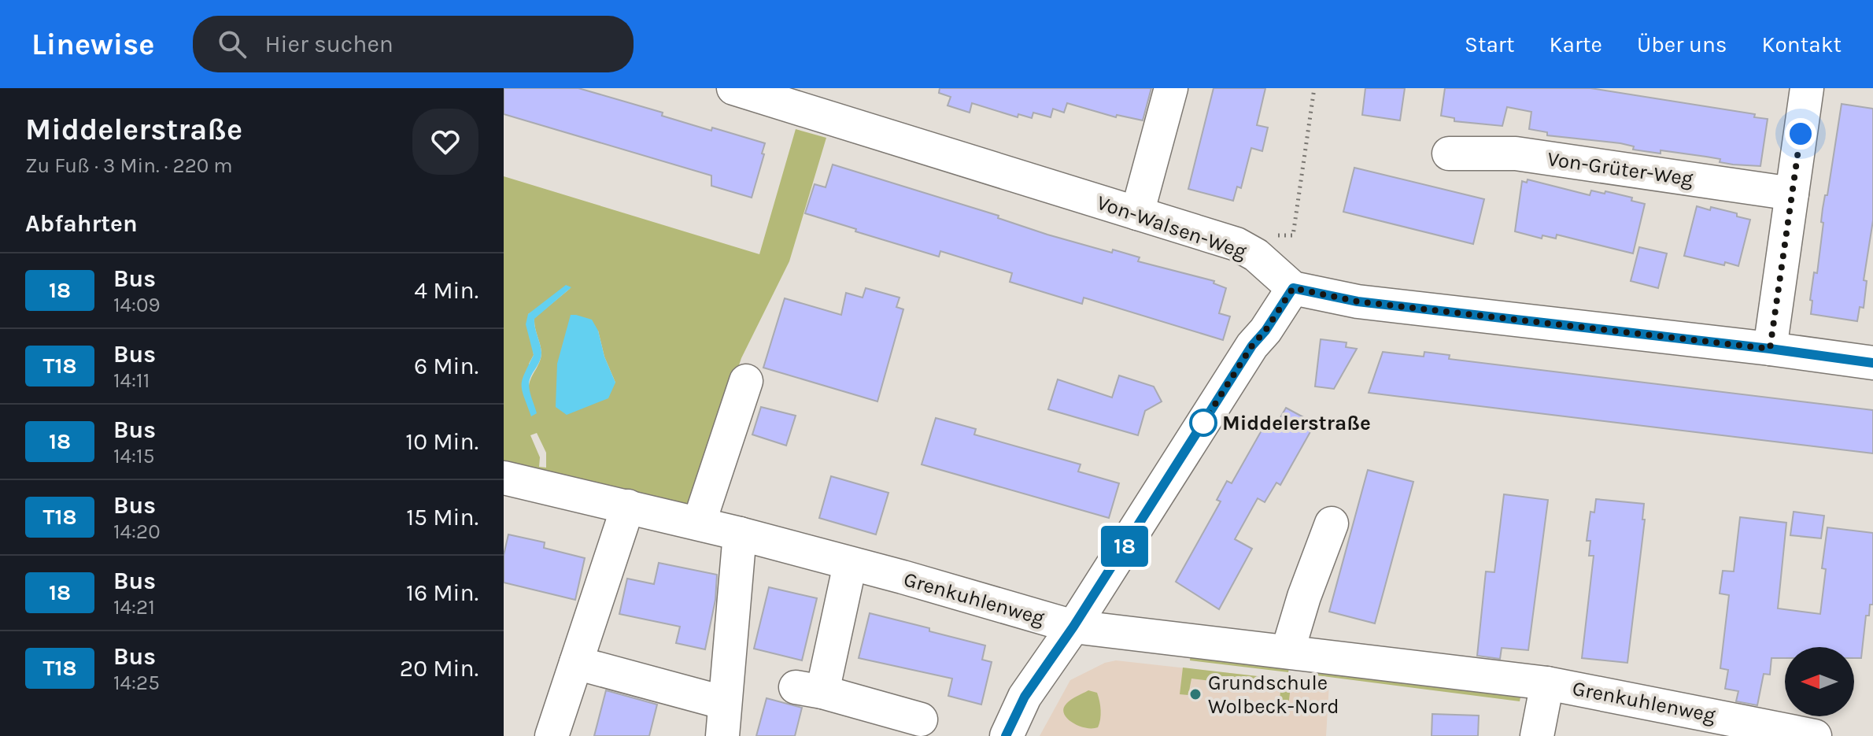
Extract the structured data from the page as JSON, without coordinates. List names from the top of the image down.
{
  "streets": {
    "street": ["Von-Grüter-Weg", "Von-Walsen-Weg", "Grenkuhlenweg"]
  },
  "places": ["Middelerstraße", "Grundschule Wolbeck-Nord"],
  "lines": ["bus line 18"],
  "north": "left",
  "page": {
    "header": "Linewise",
    "search": "Hier suchen",
    "nav": [
      "Start",
      "Karte",
      "Über uns",
      "Kontakt"
    ],
    "heading": [
      ["Middelerstraße", "Zu Fuß · 3 Min. · 220 m"],
      "Abfahrten"
    ],
    "on_map": "18",
    "list": [
      {
        "mark": "18",
        "name": "Bus",
        "note": "14:09",
        "value": "4 Min."
      },
      {
        "mark": "T18",
        "name": "Bus",
        "note": "14:11",
        "value": "6 Min."
      },
      {
        "mark": "18",
        "name": "Bus",
        "note": "14:15",
        "value": "10 Min."
      },
      {
        "mark": "T18",
        "name": "Bus",
        "note": "14:20",
        "value": "15 Min."
      },
      {
        "mark": "18",
        "name": "Bus",
        "note": "14:21",
        "value": "16 Min."
      },
      {
        "mark": "T18",
        "name": "Bus",
        "note": "14:25",
        "value": "20 Min."
      }
    ]
  }
}
